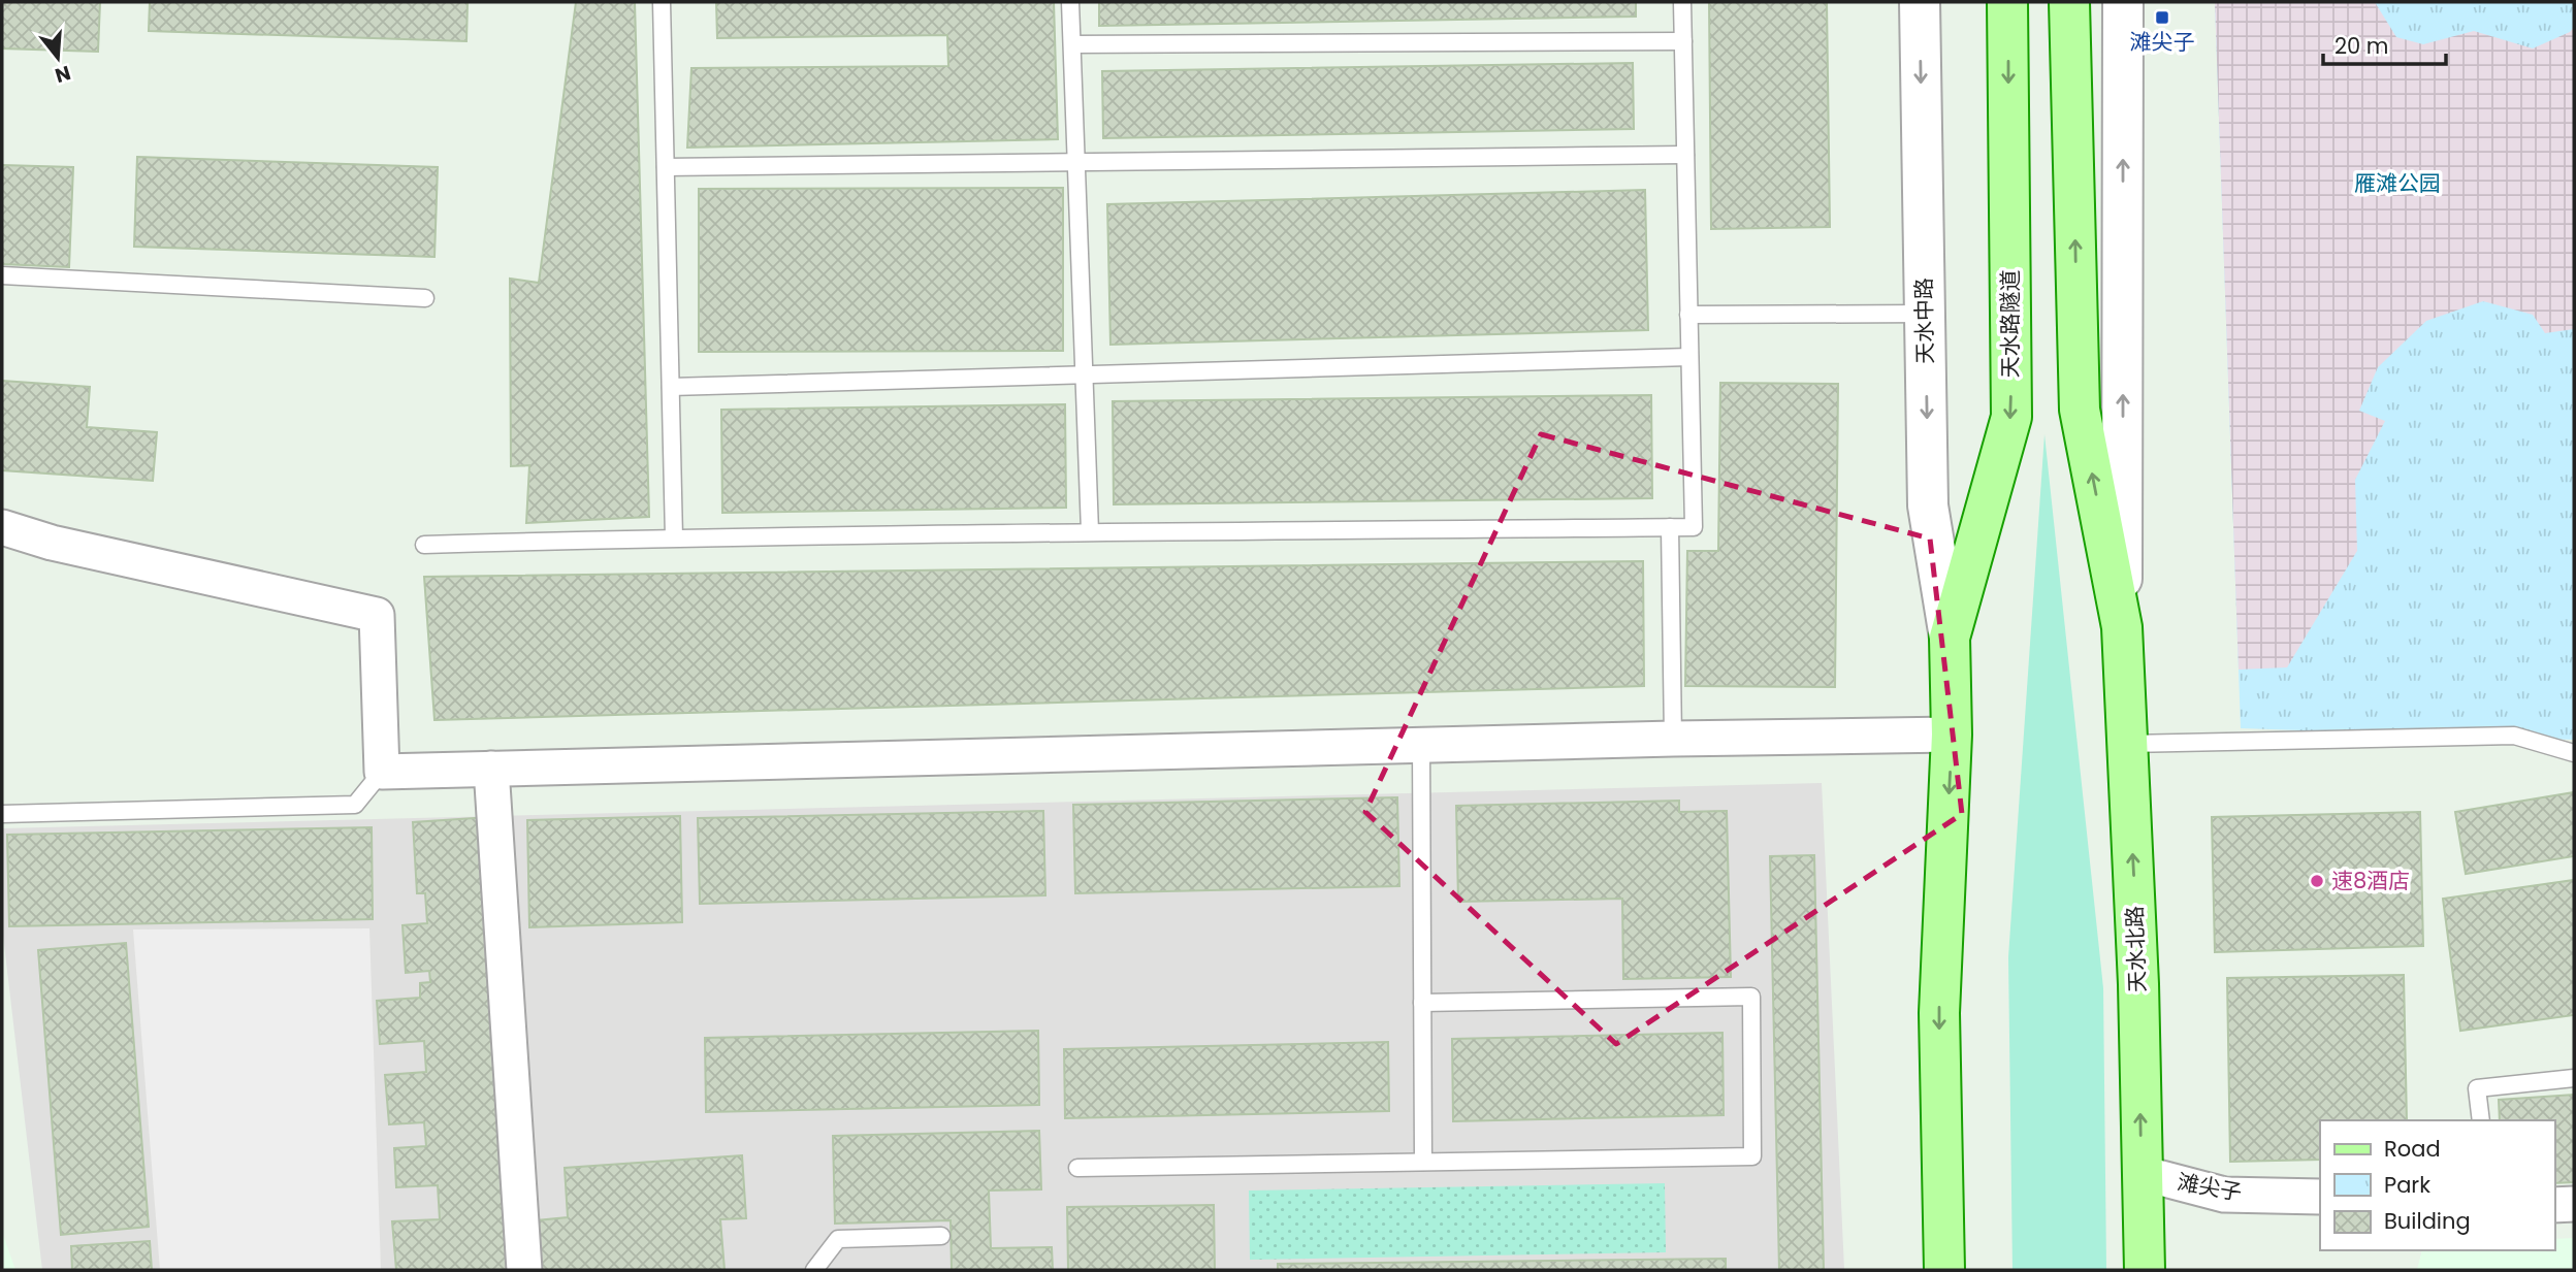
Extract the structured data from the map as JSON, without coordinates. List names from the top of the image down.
{
  "streets": {
    "main road": ["天水路隧道", "天水北路"],
    "street": ["天水中路", "滩尖子"]
  },
  "crossings": [
    ["天水中路", "天水路隧道"],
    ["天水北路", "滩尖子"]
  ],
  "parks": ["雁滩公园"],
  "places": {
    "transit": ["滩尖子"],
    "other": ["速8酒店"]
  },
  "legend": ["Road", "Park", "Building"],
  "scale_bar": "20 m",
  "north": "bottom"
}
